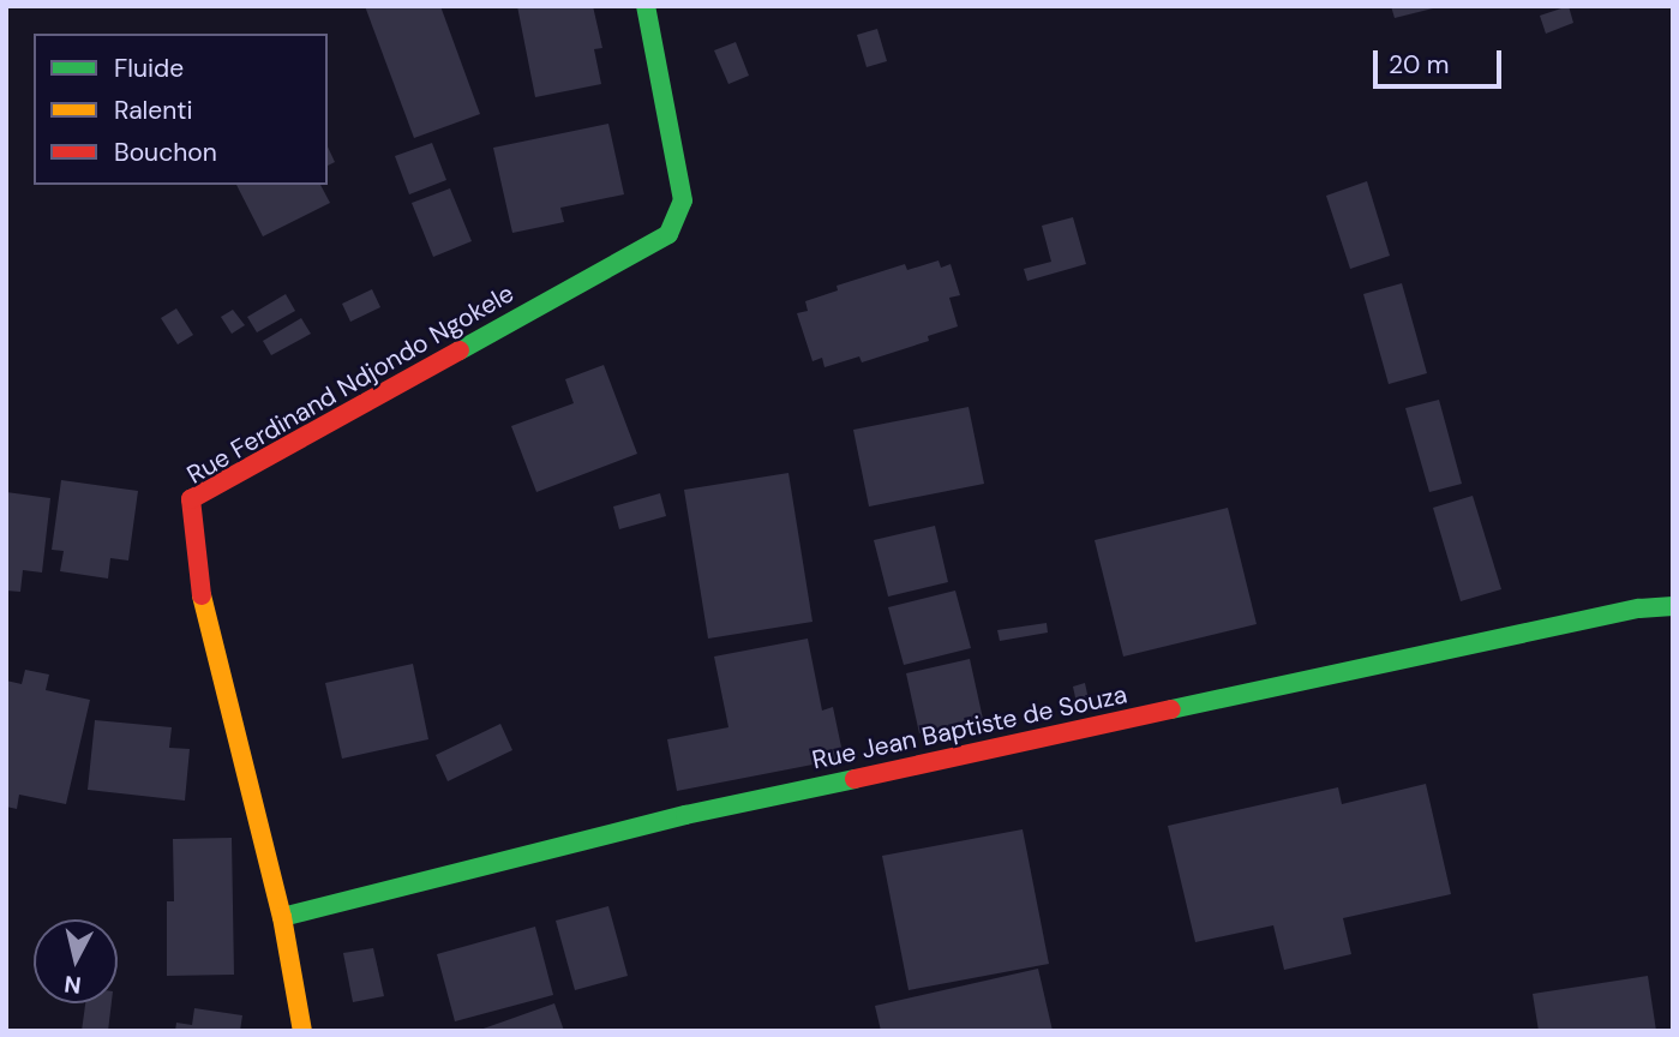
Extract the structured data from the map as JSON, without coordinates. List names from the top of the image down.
{
  "streets": {
    "street": ["Rue Ferdinand Ndjondo Ngokele", "Rue Jean Baptiste de Souza"]
  },
  "crossings": [
    ["Rue Ferdinand Ndjondo Ngokele", "Rue Jean Baptiste de Souza"]
  ],
  "legend": ["Fluide", "Ralenti", "Bouchon"],
  "scale_bar": "20 m",
  "north": "bottom"
}
